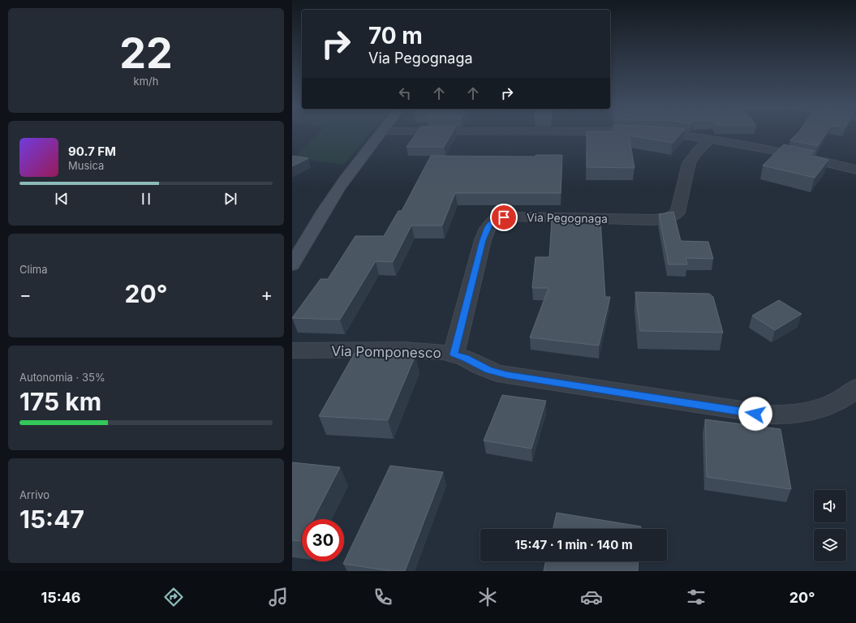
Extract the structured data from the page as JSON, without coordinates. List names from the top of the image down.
{
  "streets": {
    "street": ["Via Pegognaga", "Via Pomponesco"]
  },
  "crossings": [
    ["Via Pegognaga", "Via Pomponesco"]
  ],
  "page": {
    "tile": [
      ["22", "km/h"],
      "Clima",
      ["Autonomia · 35%", "175 km"],
      ["Arrivo", "15:47"]
    ],
    "turn": ["70 m", "Via Pegognaga"],
    "song": ["90.7 FM", "Musica"],
    "heat": ["−", "20°", "+"],
    "limit": "30",
    "trip": "15:47 · 1 min · 140 m",
    "tabs": ["15:46", "20°"]
  }
}
